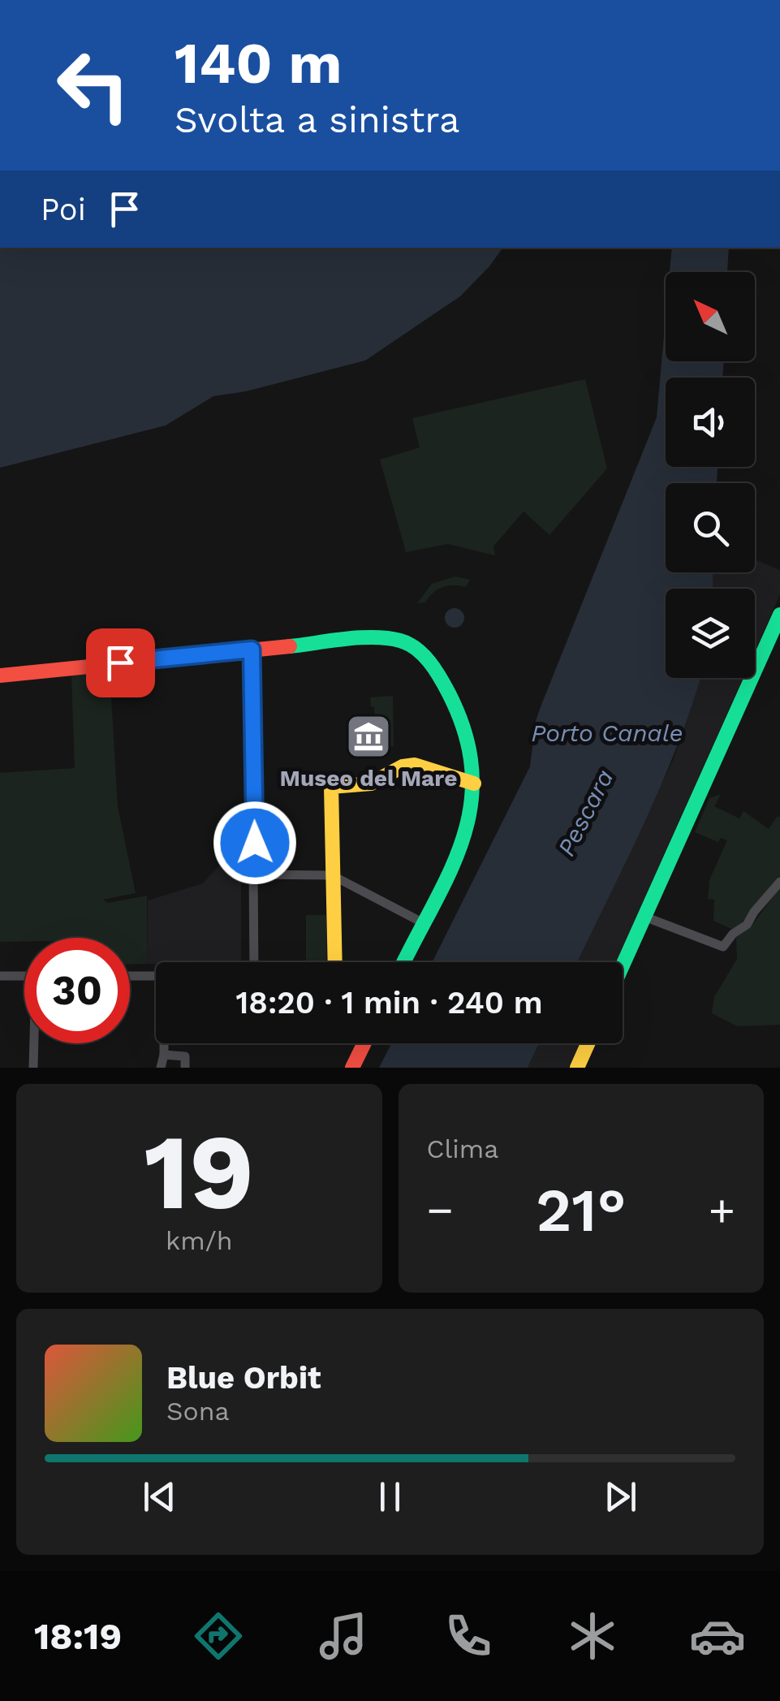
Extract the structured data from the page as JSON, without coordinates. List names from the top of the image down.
{
  "water": ["Porto Canale", "Pescara"],
  "places": {
    "museum": ["Museo del Mare"]
  },
  "north": "top left",
  "page": {
    "turn": ["140 m", "Svolta a sinistra"],
    "then": "Poi",
    "limit": "30",
    "trip": "18:20 · 1 min · 240 m",
    "tile": [
      ["19", "km/h"],
      "Clima"
    ],
    "heat": ["−", "21°", "+"],
    "song": ["Blue Orbit", "Sona"],
    "tabs": "18:19"
  }
}
